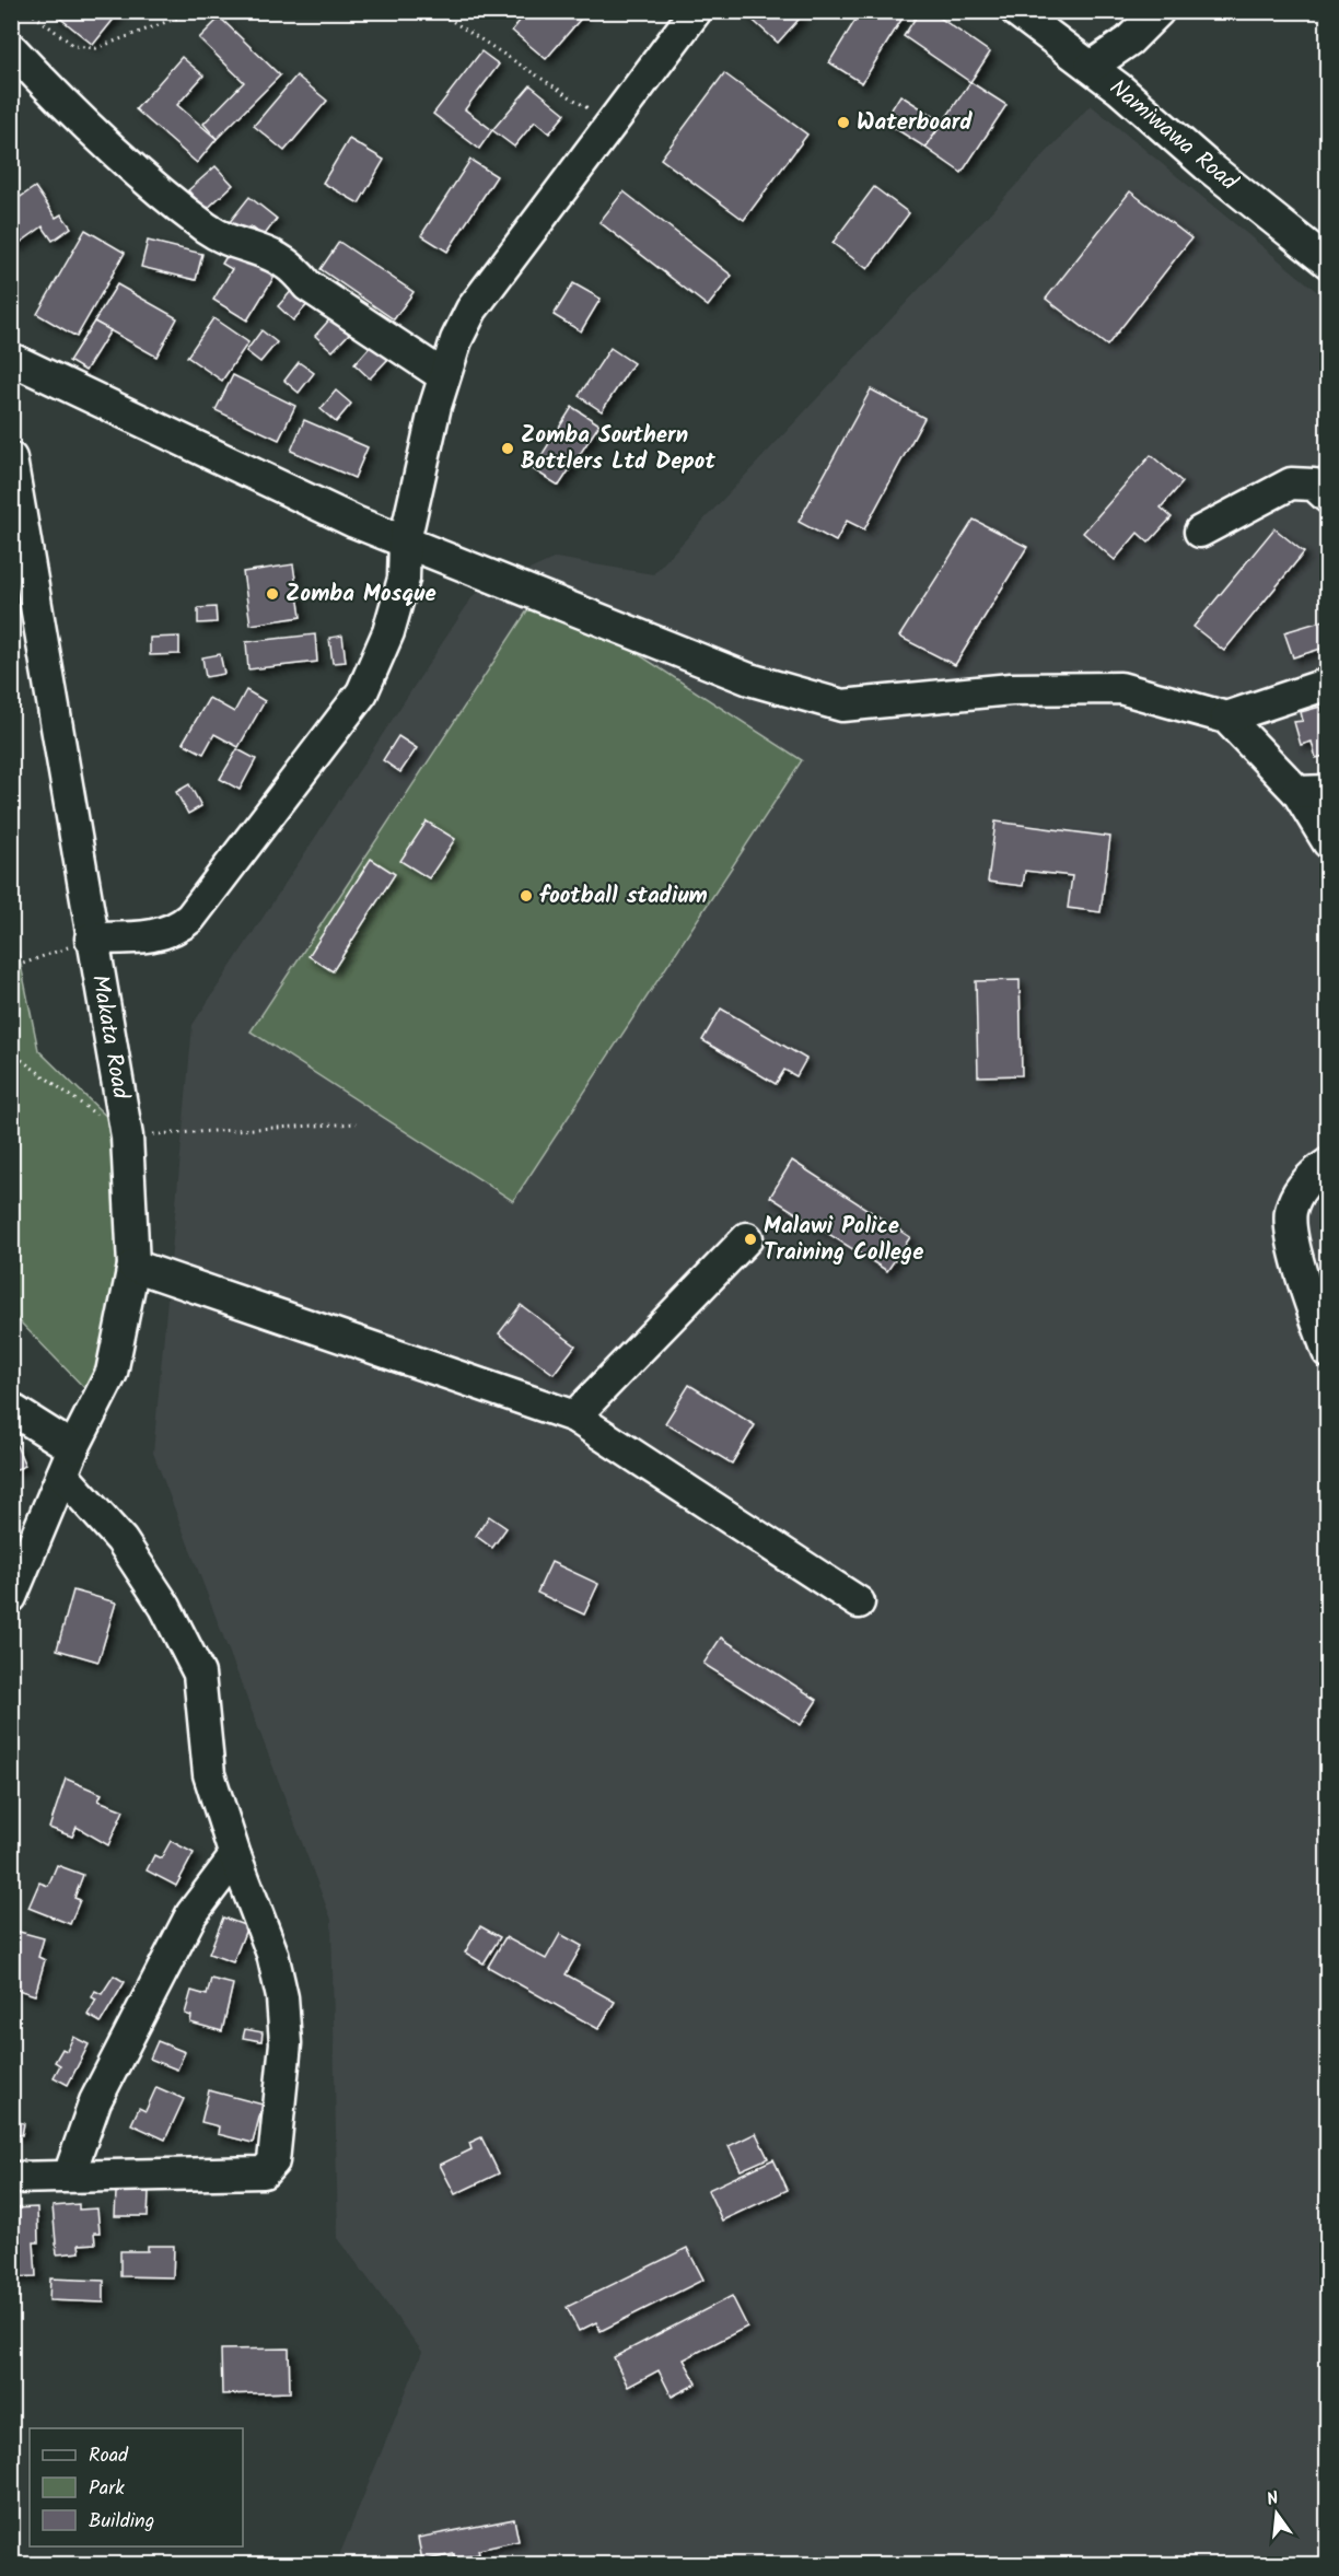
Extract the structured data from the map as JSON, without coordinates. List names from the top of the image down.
{
  "streets": {
    "street": ["Namiwawa Road", "Makata Road"]
  },
  "places": [
    "Waterboard",
    "Zomba Southern Bottlers Ltd Depot",
    "Zomba Mosque",
    "football stadium",
    "Malawi Police Training College"
  ],
  "legend": ["Road", "Park", "Building"],
  "north": "top"
}
